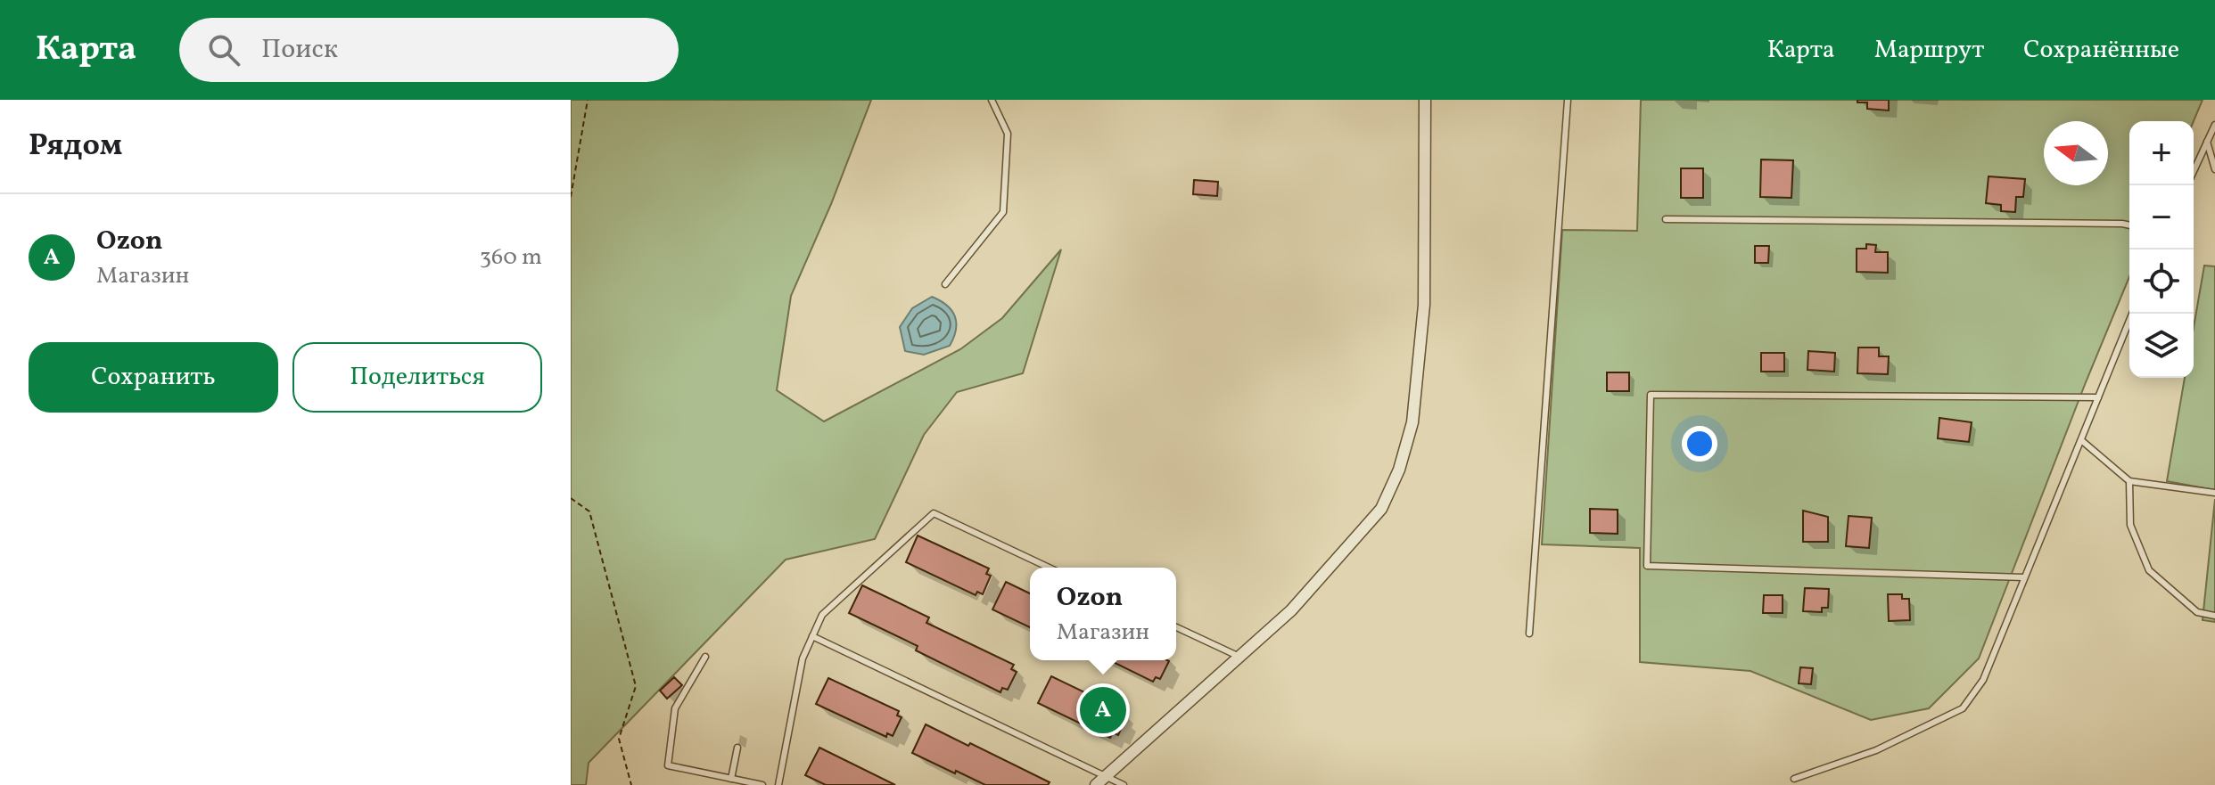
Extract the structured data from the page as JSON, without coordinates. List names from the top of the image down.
{
  "north": "left",
  "page": {
    "header": "Карта",
    "search": "Поиск",
    "nav": ["Карта", "Маршрут", "Сохранённые"],
    "heading": "Рядом",
    "map_buttons": ["+", "−"],
    "list": [
      {
        "mark": "A",
        "name": "Ozon",
        "note": "Магазин",
        "value": "360 m"
      }
    ],
    "buttons": ["Сохранить", "Поделиться"],
    "popup": ["Ozon", "Магазин"],
    "pins": "A"
  }
}
